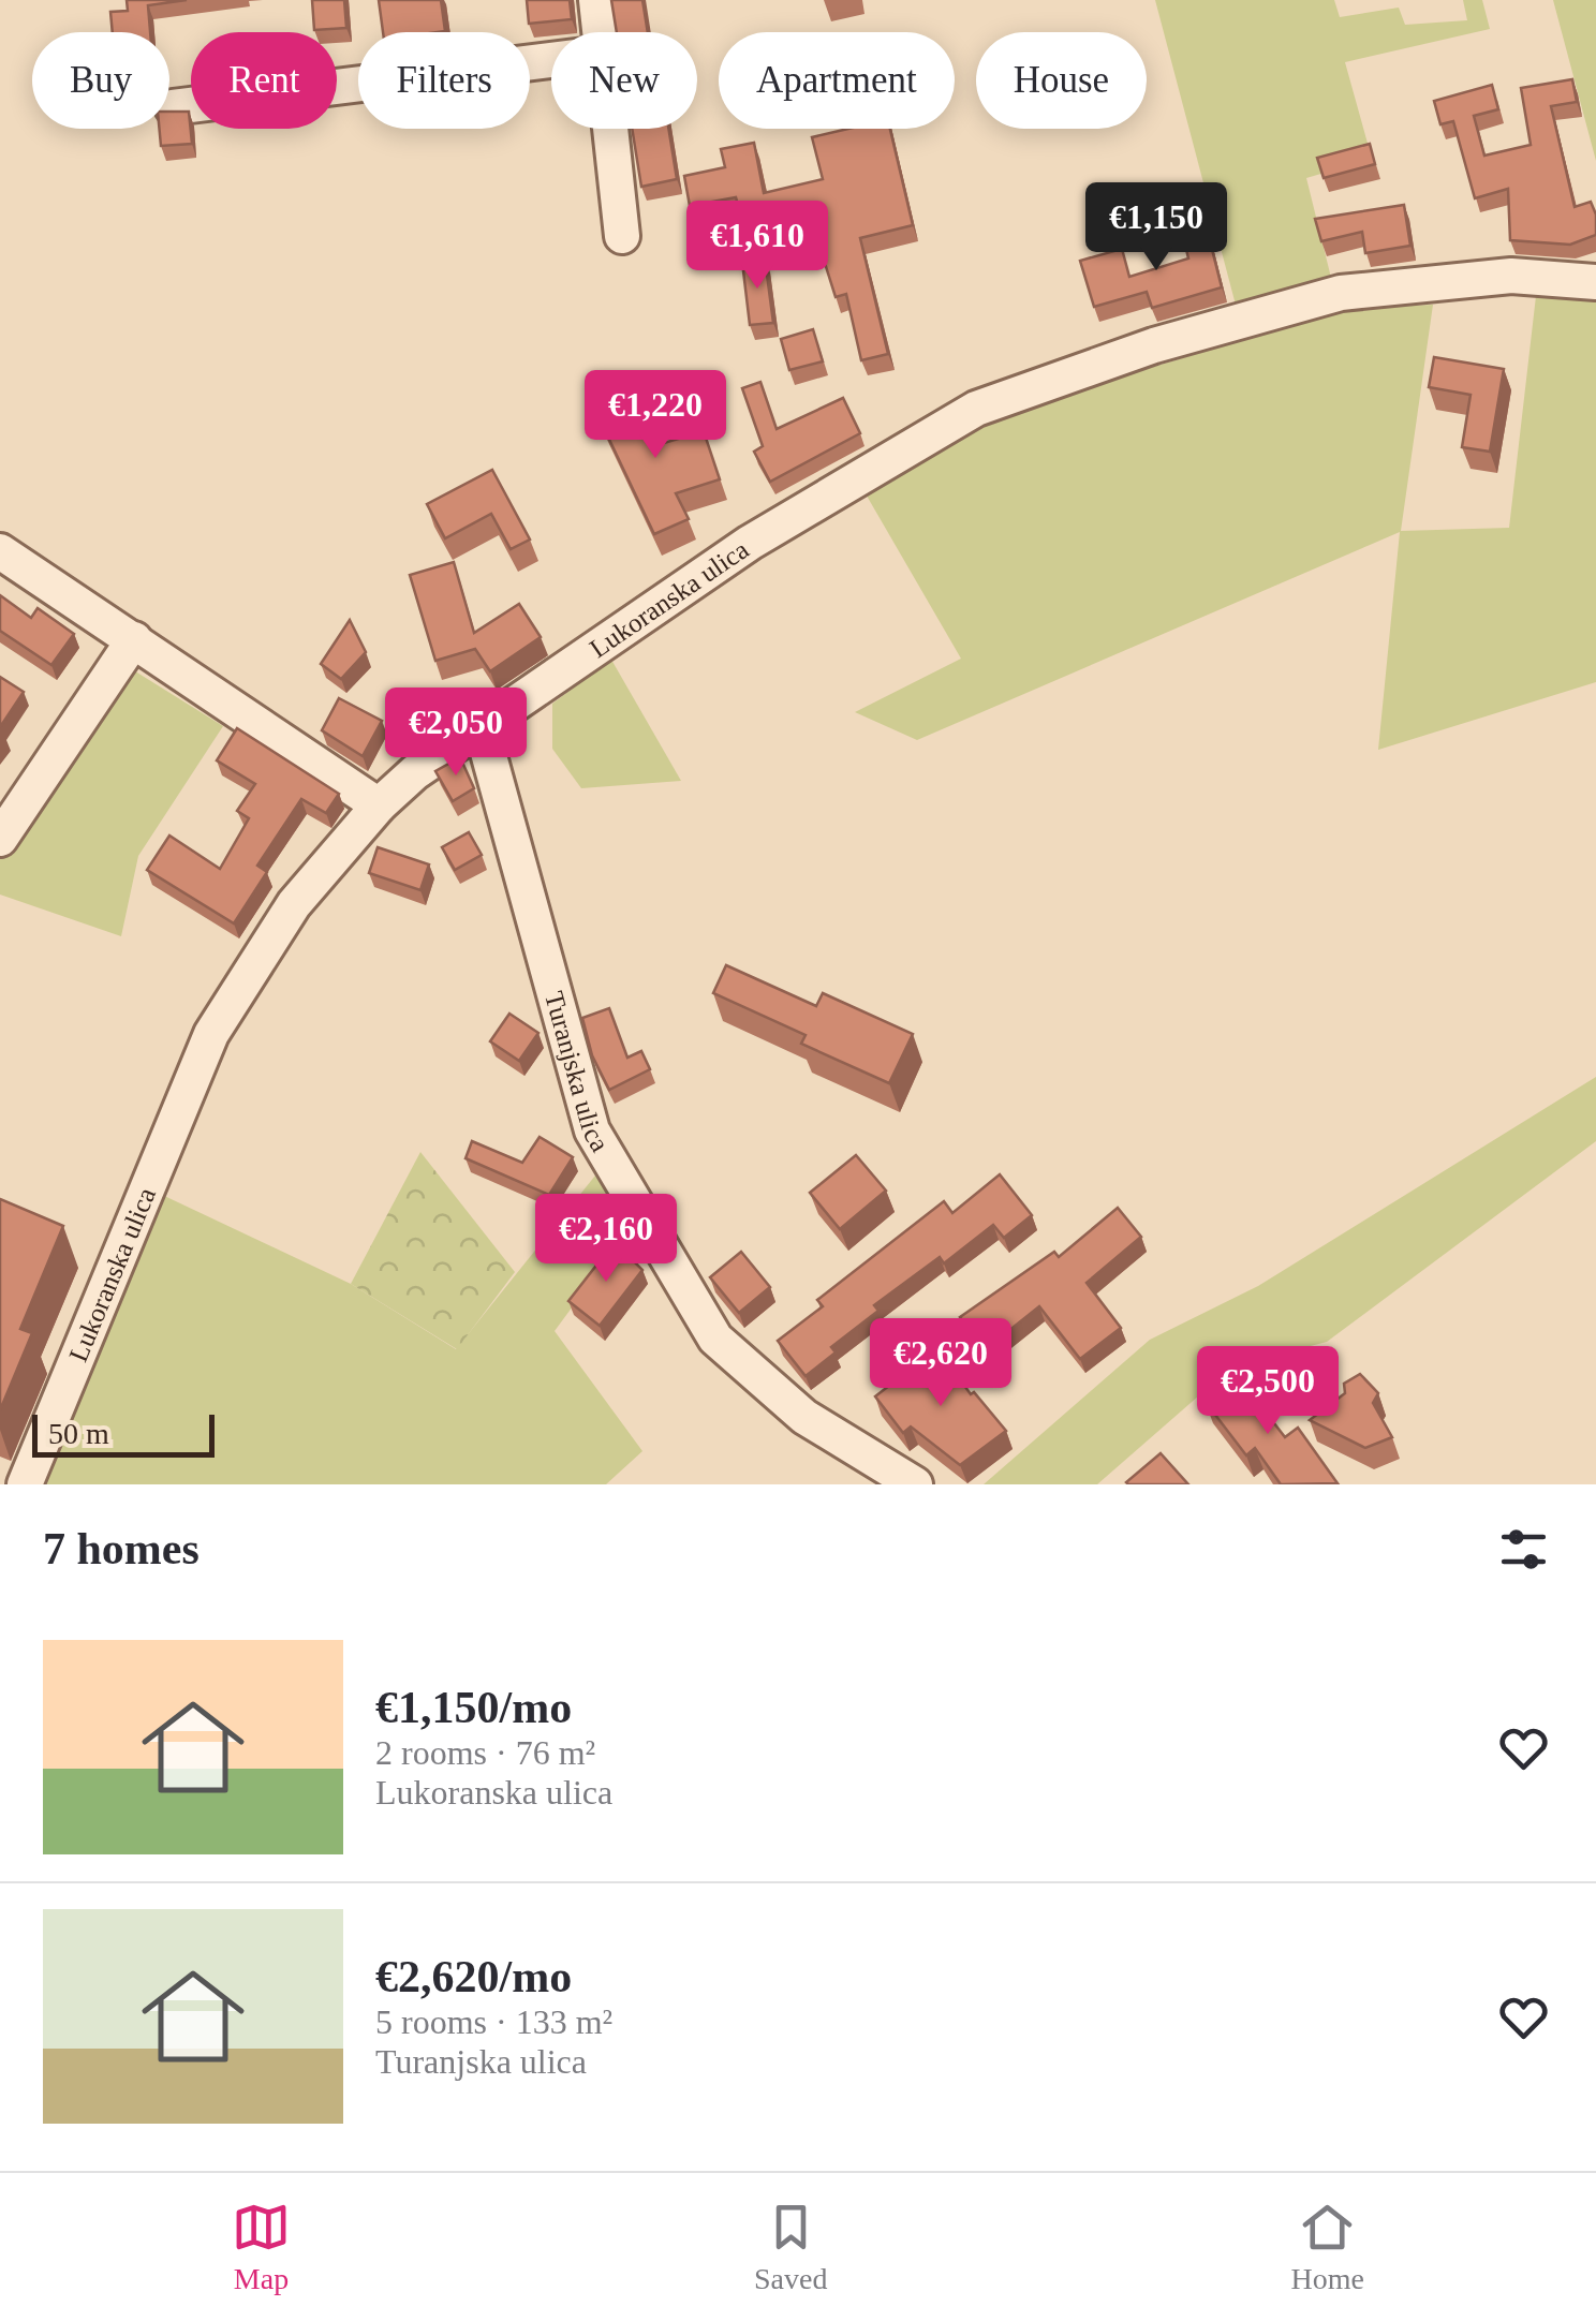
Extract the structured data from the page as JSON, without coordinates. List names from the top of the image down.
{
  "streets": {
    "street": ["Lukoranska ulica", "Turanjska ulica"]
  },
  "crossings": [
    ["Lukoranska ulica", "Turanjska ulica"]
  ],
  "scale_bar": "50 m",
  "page": {
    "chip": [
      "Buy",
      "Rent",
      "Filters",
      "New",
      "Apartment",
      "House"
    ],
    "price": [
      "€1,150",
      "€1,610",
      "€1,220",
      "€2,050",
      "€2,160",
      "€2,620",
      "€2,500"
    ],
    "scale": "50 m",
    "heading": "7 homes",
    "list": [
      {
        "name": "€1,150/mo",
        "note": "2 rooms · 76 m² · Lukoranska ulica"
      },
      {
        "name": "€2,620/mo",
        "note": "5 rooms · 133 m² · Turanjska ulica"
      }
    ],
    "tabs": ["Map", "Saved", "Home"]
  }
}
